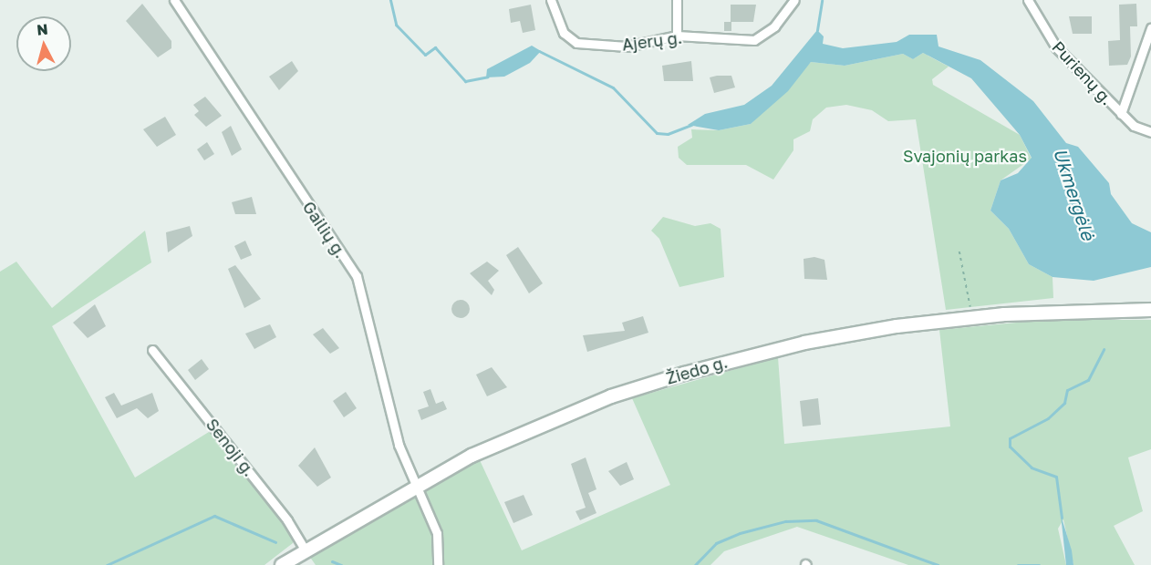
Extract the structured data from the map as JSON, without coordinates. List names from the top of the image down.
{
  "streets": {
    "street": [
      "Ajerų g.",
      "Purienų g.",
      "Gailių g.",
      "Žiedo g.",
      "Senoji g."
    ]
  },
  "crossings": [
    ["Gailių g.", "Žiedo g."],
    ["Žiedo g.", "Senoji g."]
  ],
  "water": ["Ukmergėlė"],
  "parks": ["Svajonių parkas"],
  "north": "top"
}
